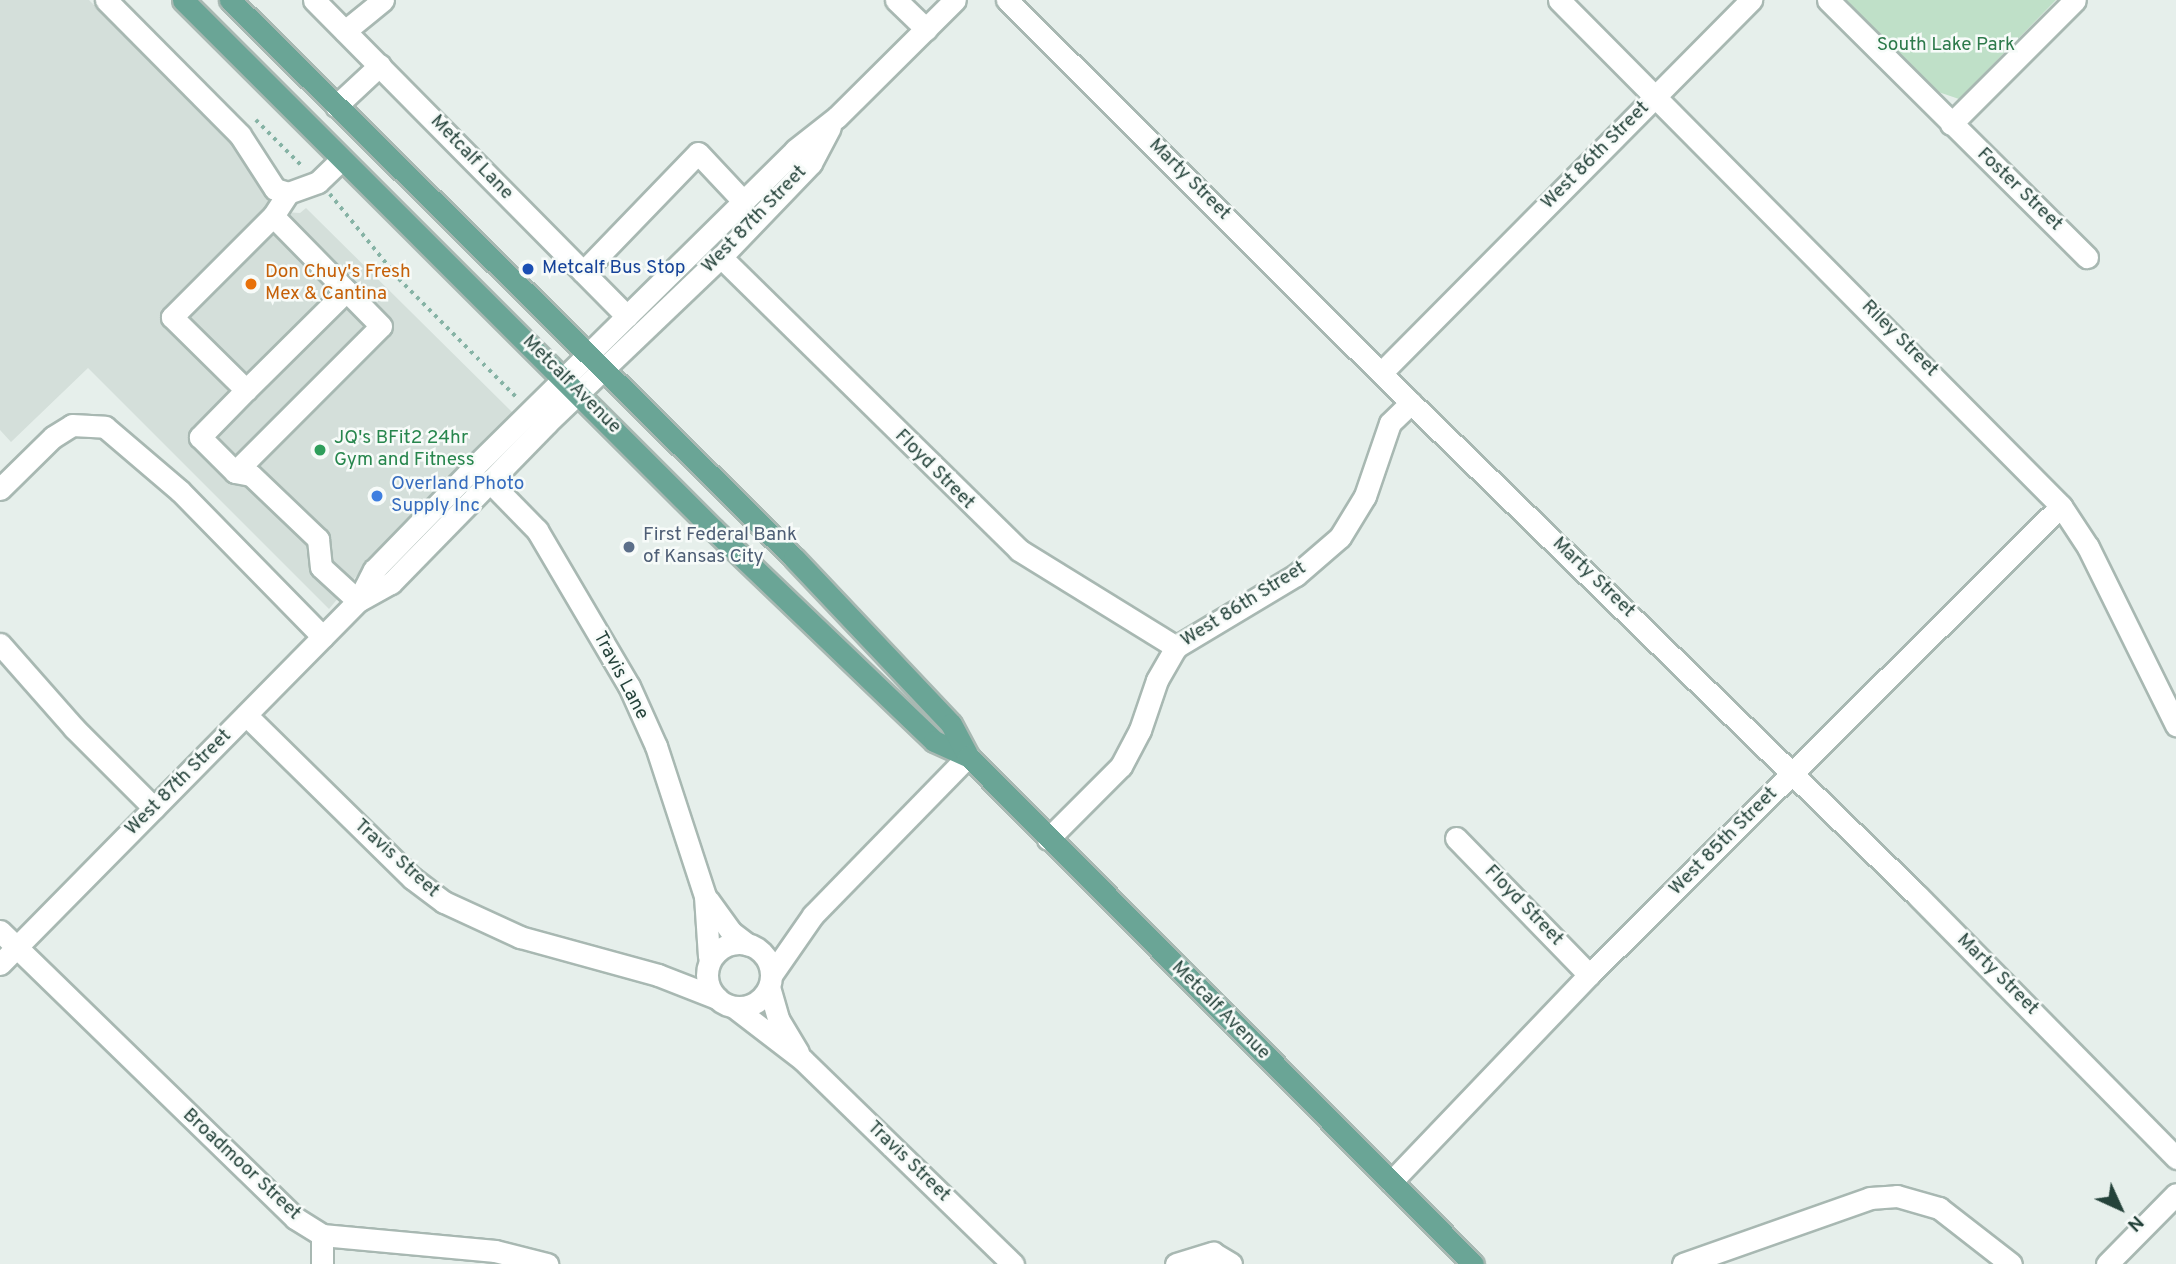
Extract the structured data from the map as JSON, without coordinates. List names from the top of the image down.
{
  "streets": {
    "main road": ["Metcalf Avenue"],
    "street": [
      "West 86th Street",
      "Metcalf Lane",
      "Marty Street",
      "Foster Street",
      "West 87th Street",
      "Riley Street",
      "Floyd Street",
      "Travis Lane",
      "West 85th Street",
      "Travis Street",
      "Broadmoor Street"
    ]
  },
  "crossings": [
    ["West 86th Street", "Marty Street"],
    ["West 86th Street", "Riley Street"],
    ["West 86th Street", "Metcalf Avenue"],
    ["West 86th Street", "Floyd Street"],
    ["Metcalf Lane", "West 87th Street"],
    ["Marty Street", "West 85th Street"],
    ["West 87th Street", "Metcalf Avenue"],
    ["West 87th Street", "Floyd Street"],
    ["West 87th Street", "Travis Lane"],
    ["West 87th Street", "Travis Street"],
    ["West 87th Street", "Broadmoor Street"],
    ["Riley Street", "West 85th Street"],
    ["Metcalf Avenue", "West 85th Street"],
    ["Floyd Street", "West 85th Street"],
    ["Travis Lane", "Travis Street"]
  ],
  "parks": ["South Lake Park"],
  "places": [
    "Metcalf Bus Stop",
    "Don Chuy's Fresh Mex & Cantina",
    "JQ's BFit2 24hr Gym and Fitness",
    "Overland Photo Supply Inc",
    "First Federal Bank of Kansas City"
  ],
  "north": "bottom right"
}
